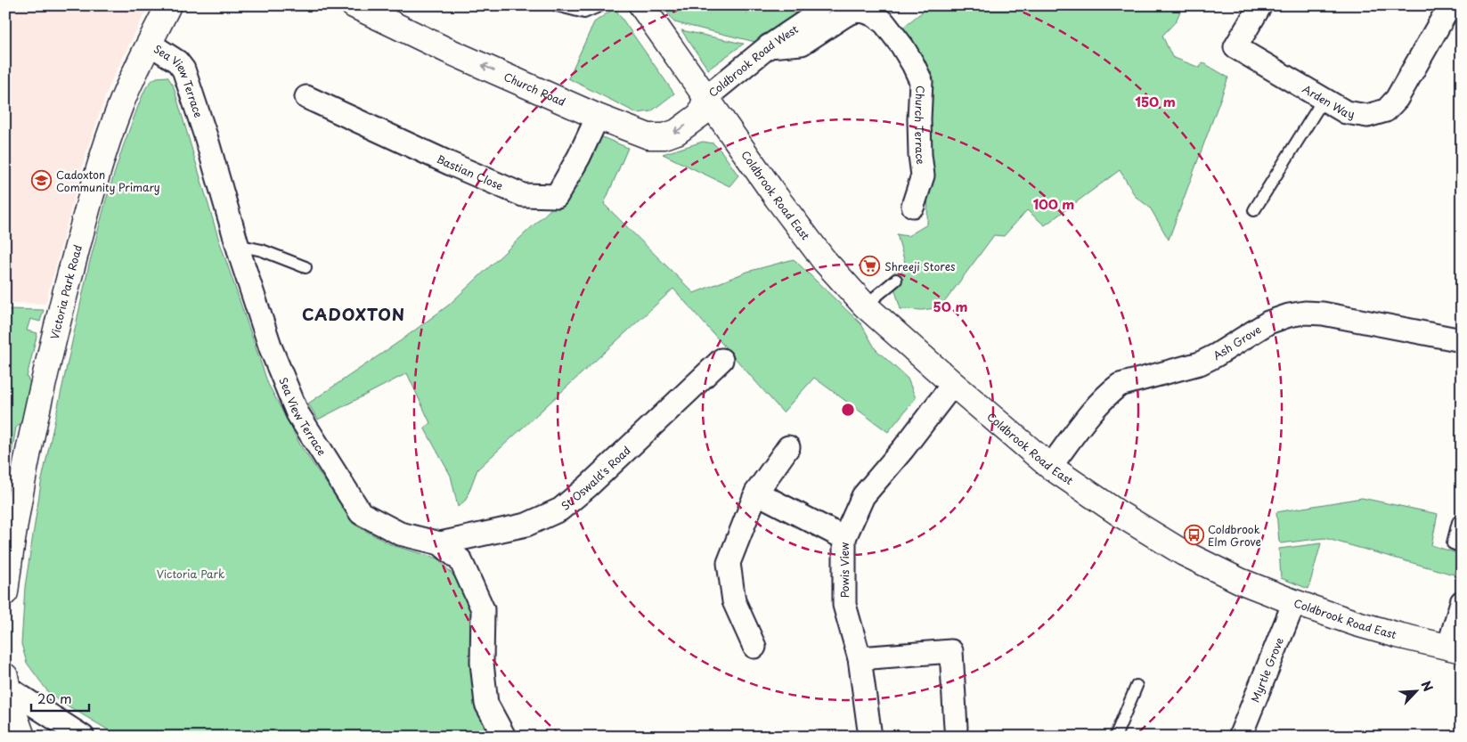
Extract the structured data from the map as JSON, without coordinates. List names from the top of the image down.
{
  "streets": {
    "street": [
      "Coldbrook Road West",
      "Sea View Terrace",
      "Church Road",
      "Arden Way",
      "Church Terrace",
      "Bastian Close",
      "Coldbrook Road East",
      "Victoria Park Road",
      "Ash Grove",
      "St Oswald's Road",
      "Powis View",
      "Myrtle Grove"
    ]
  },
  "crossings": [
    ["Coldbrook Road West", "Church Road"],
    ["Coldbrook Road West", "Church Terrace"],
    ["Coldbrook Road West", "Coldbrook Road East"],
    ["Sea View Terrace", "Victoria Park Road"],
    ["Sea View Terrace", "St Oswald's Road"],
    ["Church Road", "Bastian Close"],
    ["Church Road", "Coldbrook Road East"],
    ["Coldbrook Road East", "Ash Grove"],
    ["Coldbrook Road East", "Powis View"],
    ["Coldbrook Road East", "Myrtle Grove"]
  ],
  "one_way": ["Church Road"],
  "districts": ["CADOXTON"],
  "parks": ["Victoria Park"],
  "places": {
    "school or university": ["Cadoxton Community Primary"],
    "supermarket": ["Shreeji Stores"],
    "bus stop": ["Coldbrook Elm Grove"]
  },
  "scale_bar": "20 m",
  "north": "top right",
  "rings": ["150 m", "100 m", "50 m"]
}
